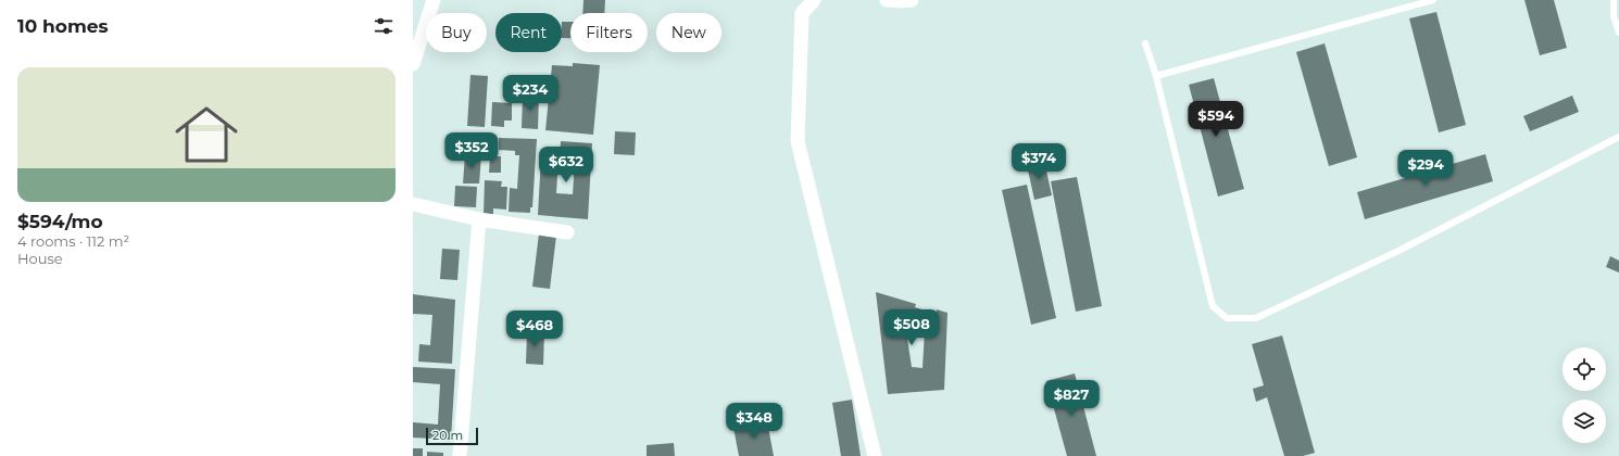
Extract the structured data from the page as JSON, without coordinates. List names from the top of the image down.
{
  "scale_bar": "20 m",
  "page": {
    "heading": "10 homes",
    "chip": [
      "Buy",
      "Rent",
      "Filters",
      "New"
    ],
    "list": [
      {
        "name": "$594/mo",
        "note": "4 rooms · 112 m² · House"
      }
    ],
    "price": [
      "$234",
      "$594",
      "$352",
      "$374",
      "$632",
      "$294",
      "$508",
      "$468",
      "$827",
      "$348"
    ],
    "scale": "20 m"
  }
}
